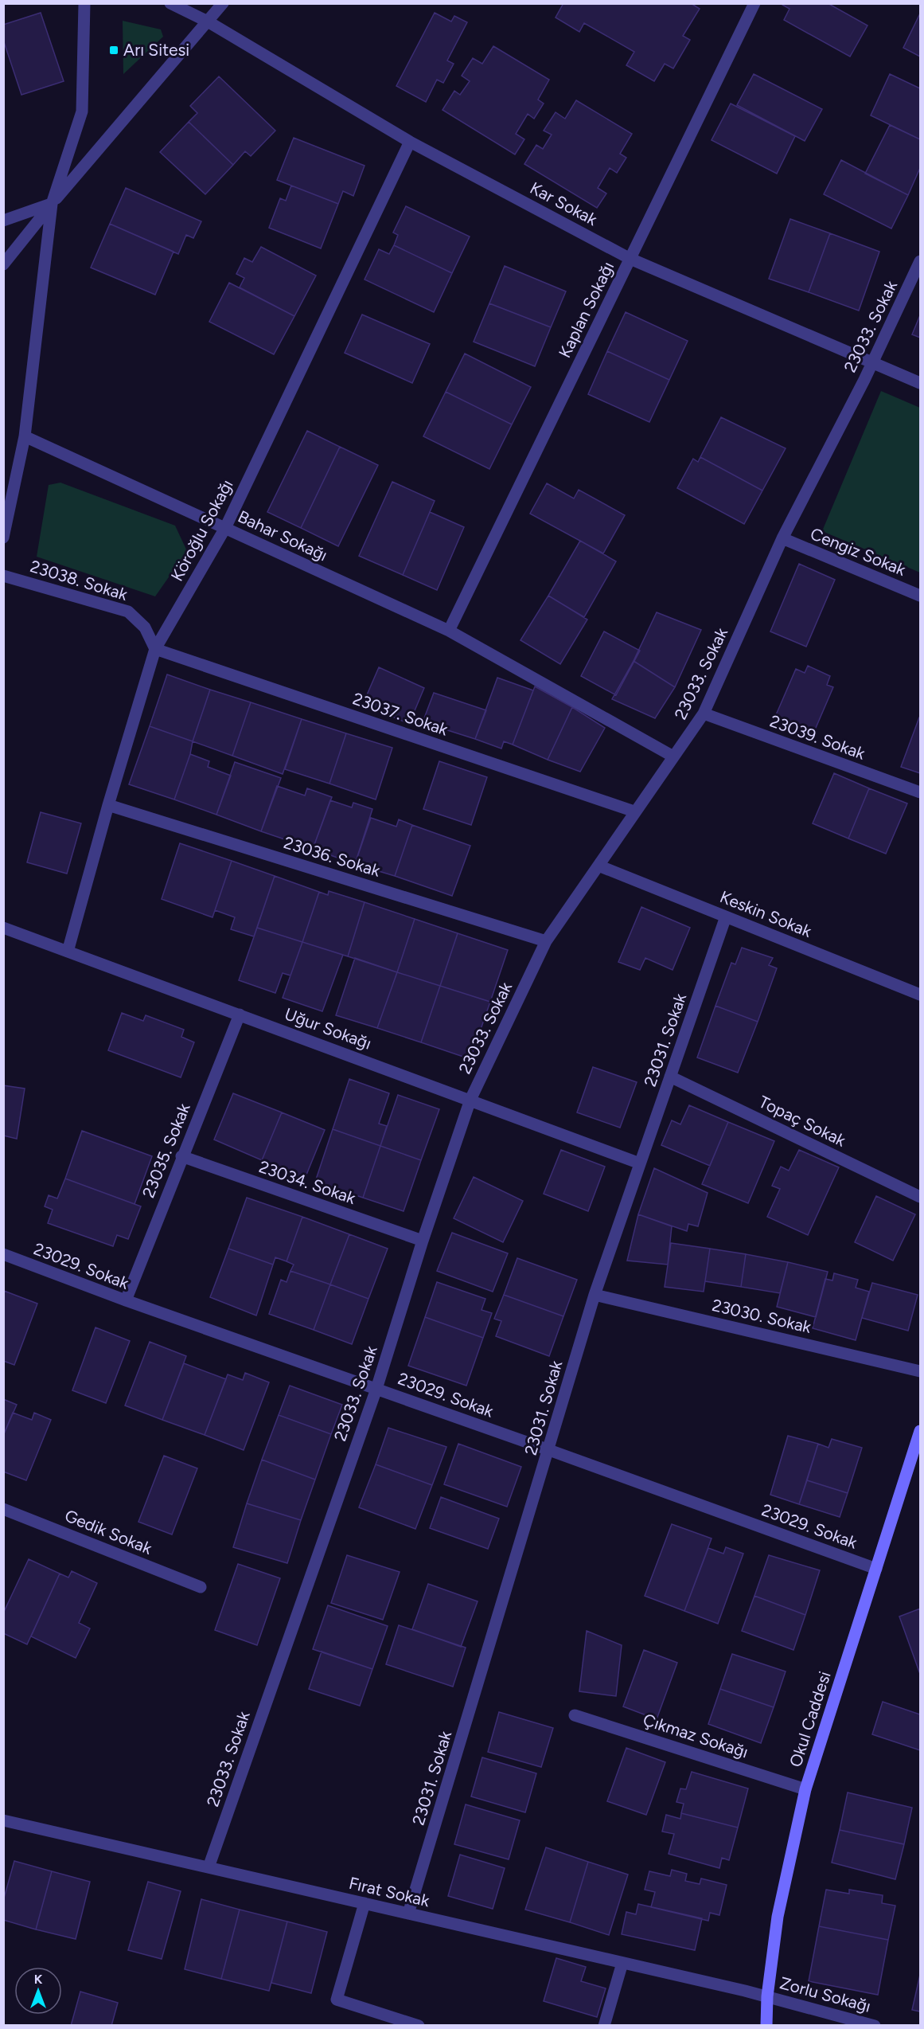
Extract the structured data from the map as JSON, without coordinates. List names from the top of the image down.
{
  "streets": {
    "main road": ["Okul Caddesi"],
    "street": [
      "Kar Sokak",
      "Kaplan Sokağı",
      "23033. Sokak",
      "Köroğlu Sokağı",
      "Bahar Sokağı",
      "Cengiz Sokak",
      "23038. Sokak",
      "23037. Sokak",
      "23039. Sokak",
      "23036. Sokak",
      "Keskin Sokak",
      "Uğur Sokağı",
      "23031. Sokak",
      "Topaç Sokak",
      "23035. Sokak",
      "23034. Sokak",
      "23029. Sokak",
      "23030. Sokak",
      "Gedik Sokak",
      "Çıkmaz Sokağı",
      "Fırat Sokak",
      "Zorlu Sokağı"
    ]
  },
  "crossings": [
    ["Kar Sokak", "Kaplan Sokağı"],
    ["Kar Sokak", "23033. Sokak"],
    ["Kar Sokak", "Köroğlu Sokağı"],
    ["Kaplan Sokağı", "Bahar Sokağı"],
    ["23033. Sokak", "Bahar Sokağı"],
    ["23033. Sokak", "Cengiz Sokak"],
    ["23033. Sokak", "23037. Sokak"],
    ["23033. Sokak", "23039. Sokak"],
    ["23033. Sokak", "23036. Sokak"],
    ["23033. Sokak", "Keskin Sokak"],
    ["23033. Sokak", "Uğur Sokağı"],
    ["23033. Sokak", "23034. Sokak"],
    ["23033. Sokak", "23029. Sokak"],
    ["23033. Sokak", "Fırat Sokak"],
    ["Köroğlu Sokağı", "Bahar Sokağı"],
    ["Köroğlu Sokağı", "23038. Sokak"],
    ["Köroğlu Sokağı", "23037. Sokak"],
    ["Köroğlu Sokağı", "23036. Sokak"],
    ["Köroğlu Sokağı", "Uğur Sokağı"],
    ["23038. Sokak", "23037. Sokak"],
    ["Keskin Sokak", "23031. Sokak"],
    ["Uğur Sokağı", "23031. Sokak"],
    ["Uğur Sokağı", "23035. Sokak"],
    ["23031. Sokak", "Topaç Sokak"],
    ["23031. Sokak", "23029. Sokak"],
    ["23031. Sokak", "23030. Sokak"],
    ["23031. Sokak", "Fırat Sokak"],
    ["23035. Sokak", "23034. Sokak"],
    ["23035. Sokak", "23029. Sokak"],
    ["23029. Sokak", "Okul Caddesi"],
    ["Okul Caddesi", "Çıkmaz Sokağı"],
    ["Okul Caddesi", "Fırat Sokak"],
    ["Okul Caddesi", "Zorlu Sokağı"],
    ["Fırat Sokak", "Zorlu Sokağı"]
  ],
  "places": {
    "transit": ["Arı Sitesi"]
  },
  "north": "top"
}
